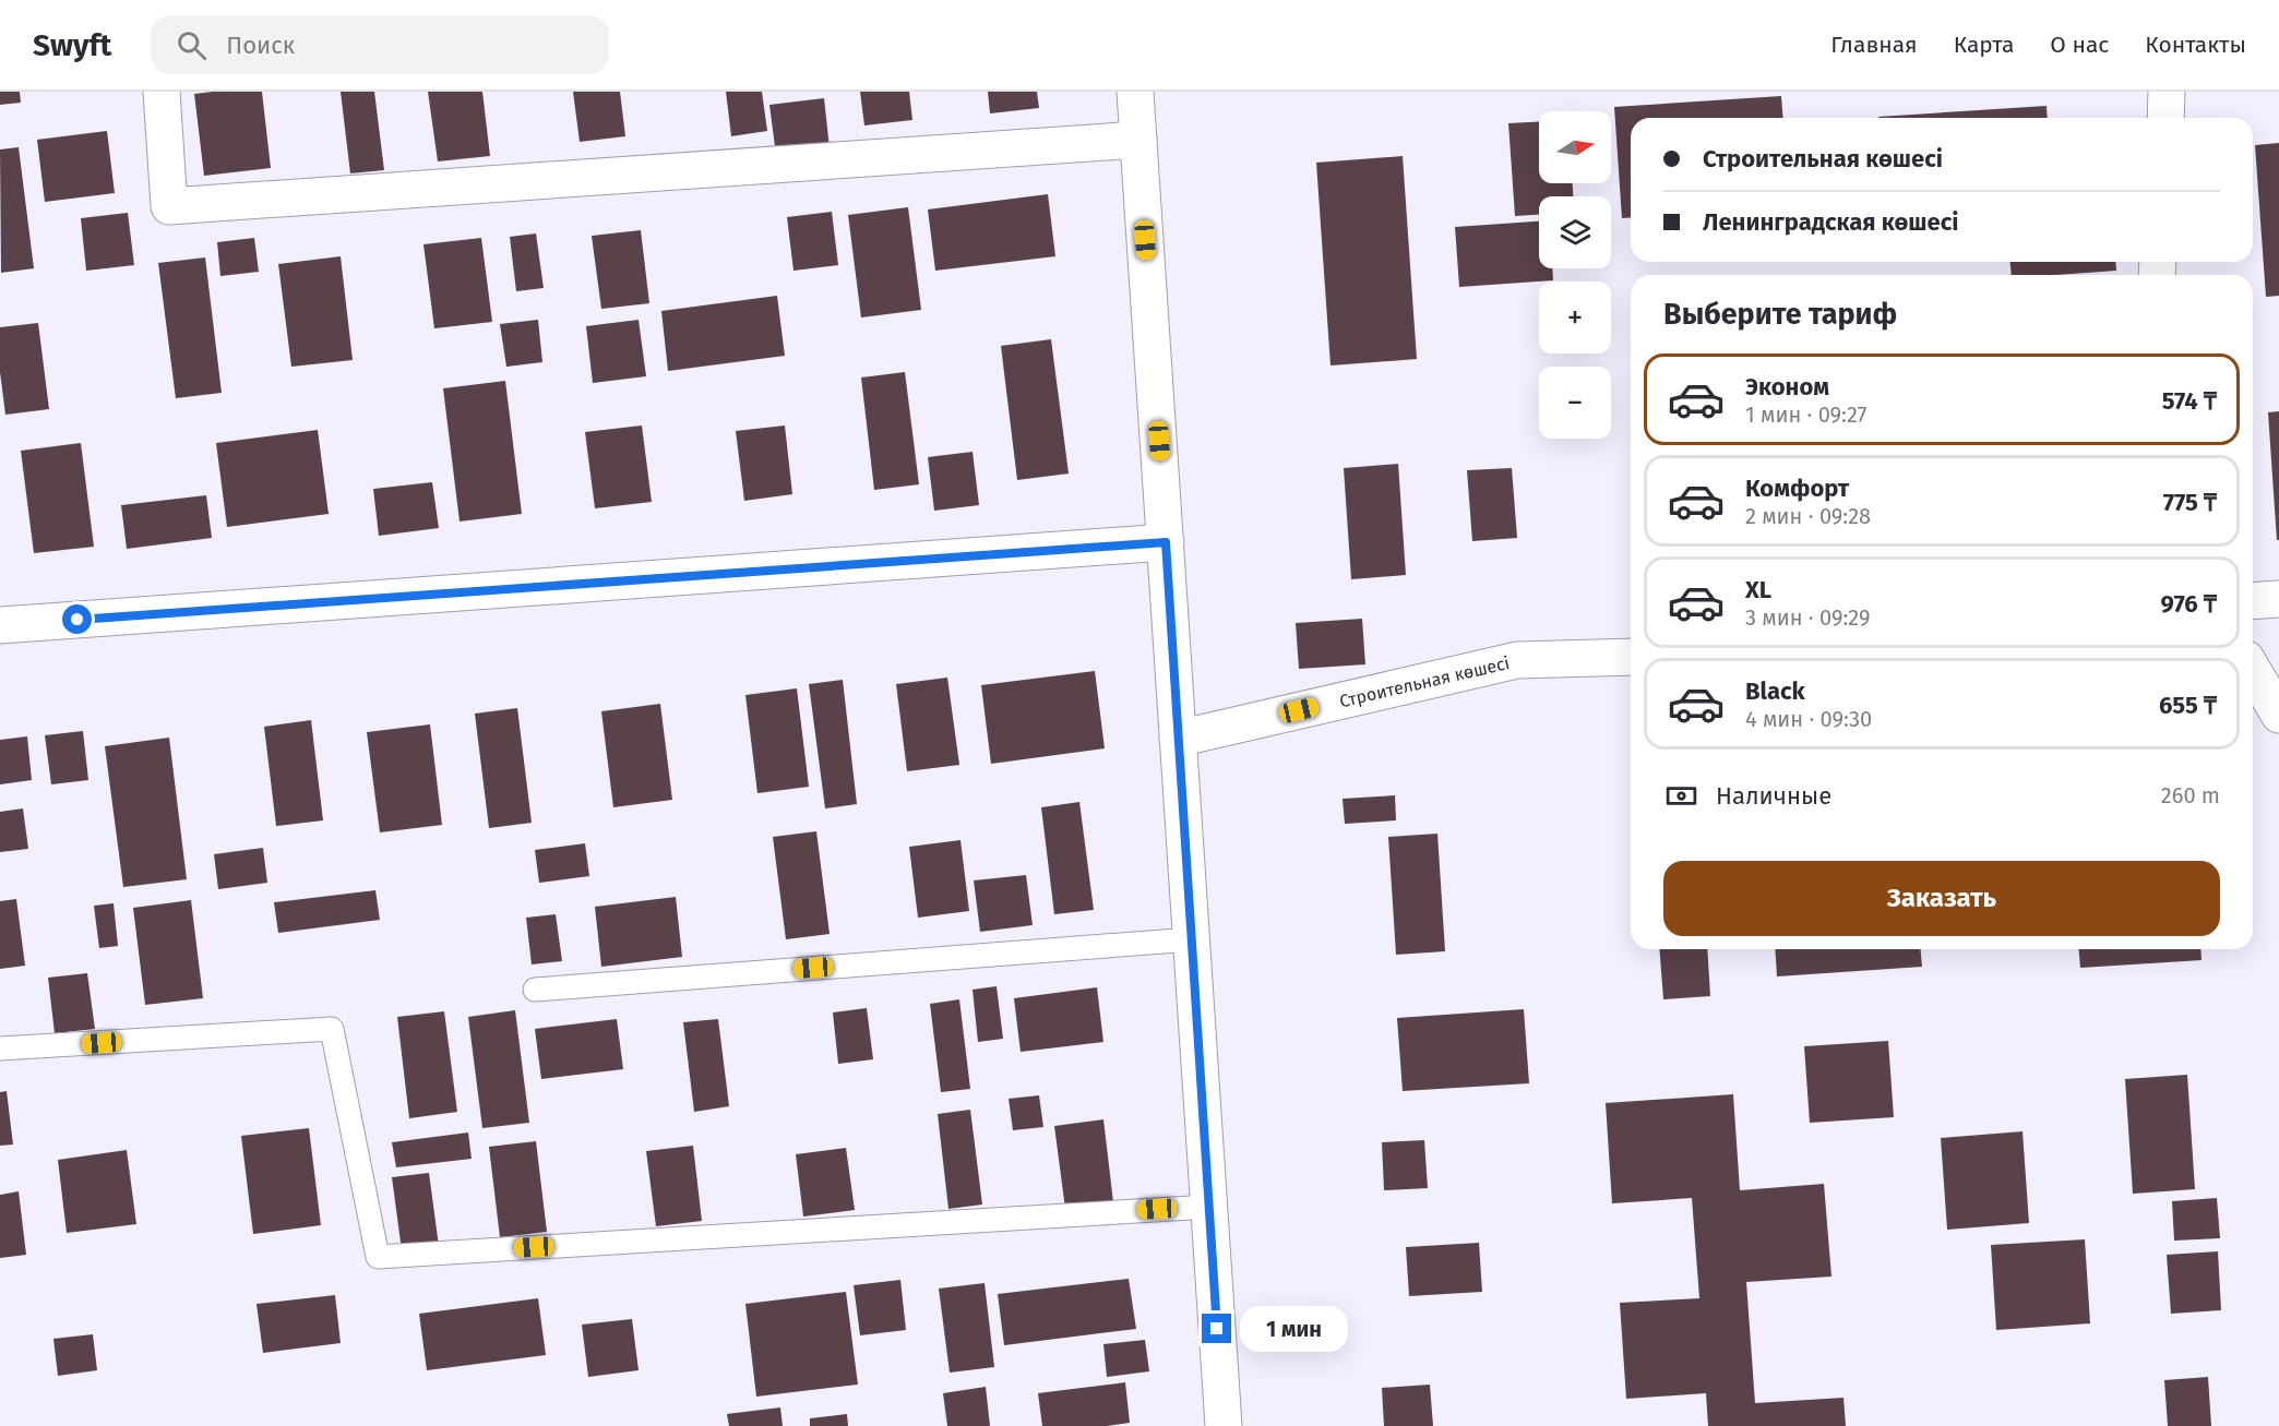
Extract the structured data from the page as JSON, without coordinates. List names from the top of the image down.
{
  "streets": {
    "street": ["Строительная көшесі"]
  },
  "north": "right",
  "page": {
    "header": "Swyft",
    "search": "Поиск",
    "nav": [
      "Главная",
      "Карта",
      "О нас",
      "Контакты"
    ],
    "map_buttons": ["+", "−"],
    "banner": ["Строительная көшесі", "Ленинградская көшесі"],
    "heading": "Выберите тариф",
    "list": [
      {
        "name": "Эконом",
        "note": "1 мин · 09:27",
        "value": "574 ₸"
      },
      {
        "name": "Комфорт",
        "note": "2 мин · 09:28",
        "value": "775 ₸"
      },
      {
        "name": "XL",
        "note": "3 мин · 09:29",
        "value": "976 ₸"
      },
      {
        "name": "Black",
        "note": "4 мин · 09:30",
        "value": "655 ₸"
      }
    ],
    "pay": ["Наличные", "260 m"],
    "buttons": "Заказать",
    "bubble": "1 мин"
  }
}
